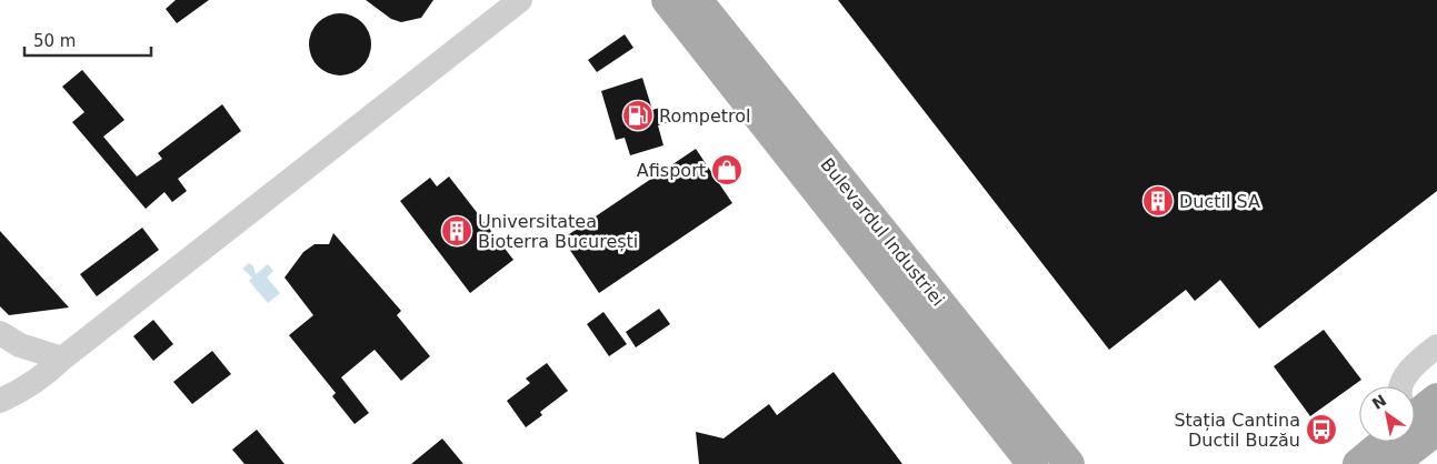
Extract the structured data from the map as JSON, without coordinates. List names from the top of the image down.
{
  "streets": {
    "main road": ["Bulevardul Industriei"]
  },
  "places": {
    "fuel station": ["Rompetrol"],
    "shop": ["Afisport"],
    "building": ["Ductil SA", "Universitatea Bioterra București"],
    "bus stop": ["Stația Cantina Ductil Buzău"]
  },
  "scale_bar": "50 m",
  "north": "top left"
}
